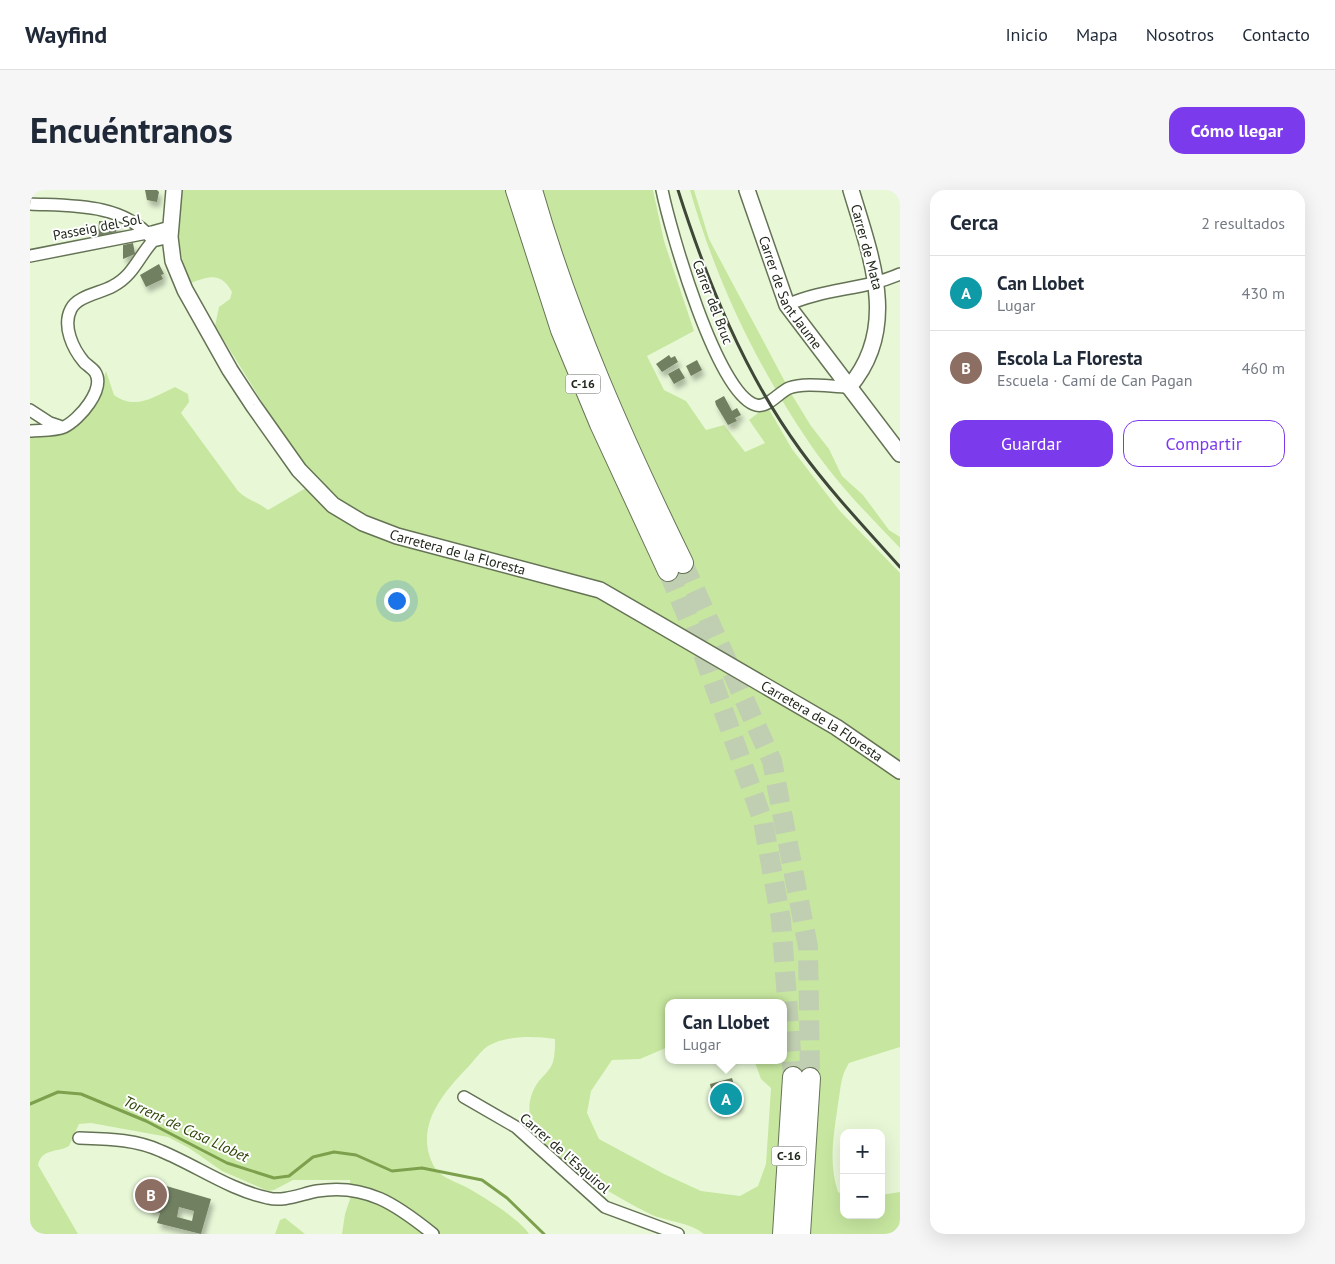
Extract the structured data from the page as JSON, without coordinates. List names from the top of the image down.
{
  "streets": {
    "highway": ["C-16"],
    "main road": ["Carrer de Mata", "Carrer de Sant Jaume", "Carretera de la Floresta"],
    "street": ["Passeig del Sol", "Carrer del Bruc", "Carrer de l'Esquirol"]
  },
  "crossings": [
    ["Passeig del Sol", "Carretera de la Floresta"],
    ["Carrer de Mata", "Carrer de Sant Jaume"],
    ["Carrer de Mata", "Carrer del Bruc"],
    ["Carrer de Sant Jaume", "Carrer del Bruc"]
  ],
  "water": ["Torrent de Casa Llobet"],
  "page": {
    "header": "Wayfind",
    "nav": [
      "Inicio",
      "Mapa",
      "Nosotros",
      "Contacto"
    ],
    "title": "Encuéntranos",
    "buttons": [
      "Cómo llegar",
      ["Guardar", "Compartir"]
    ],
    "heading": ["Cerca", "2 resultados"],
    "list": [
      {
        "mark": "A",
        "name": "Can Llobet",
        "note": "Lugar",
        "value": "430 m"
      },
      {
        "mark": "B",
        "name": "Escola La Floresta",
        "note": "Escuela · Camí de Can Pagan",
        "value": "460 m"
      }
    ],
    "popup": ["Can Llobet", "Lugar"],
    "pins": ["A", "B"],
    "map_buttons": ["+", "−"]
  }
}
